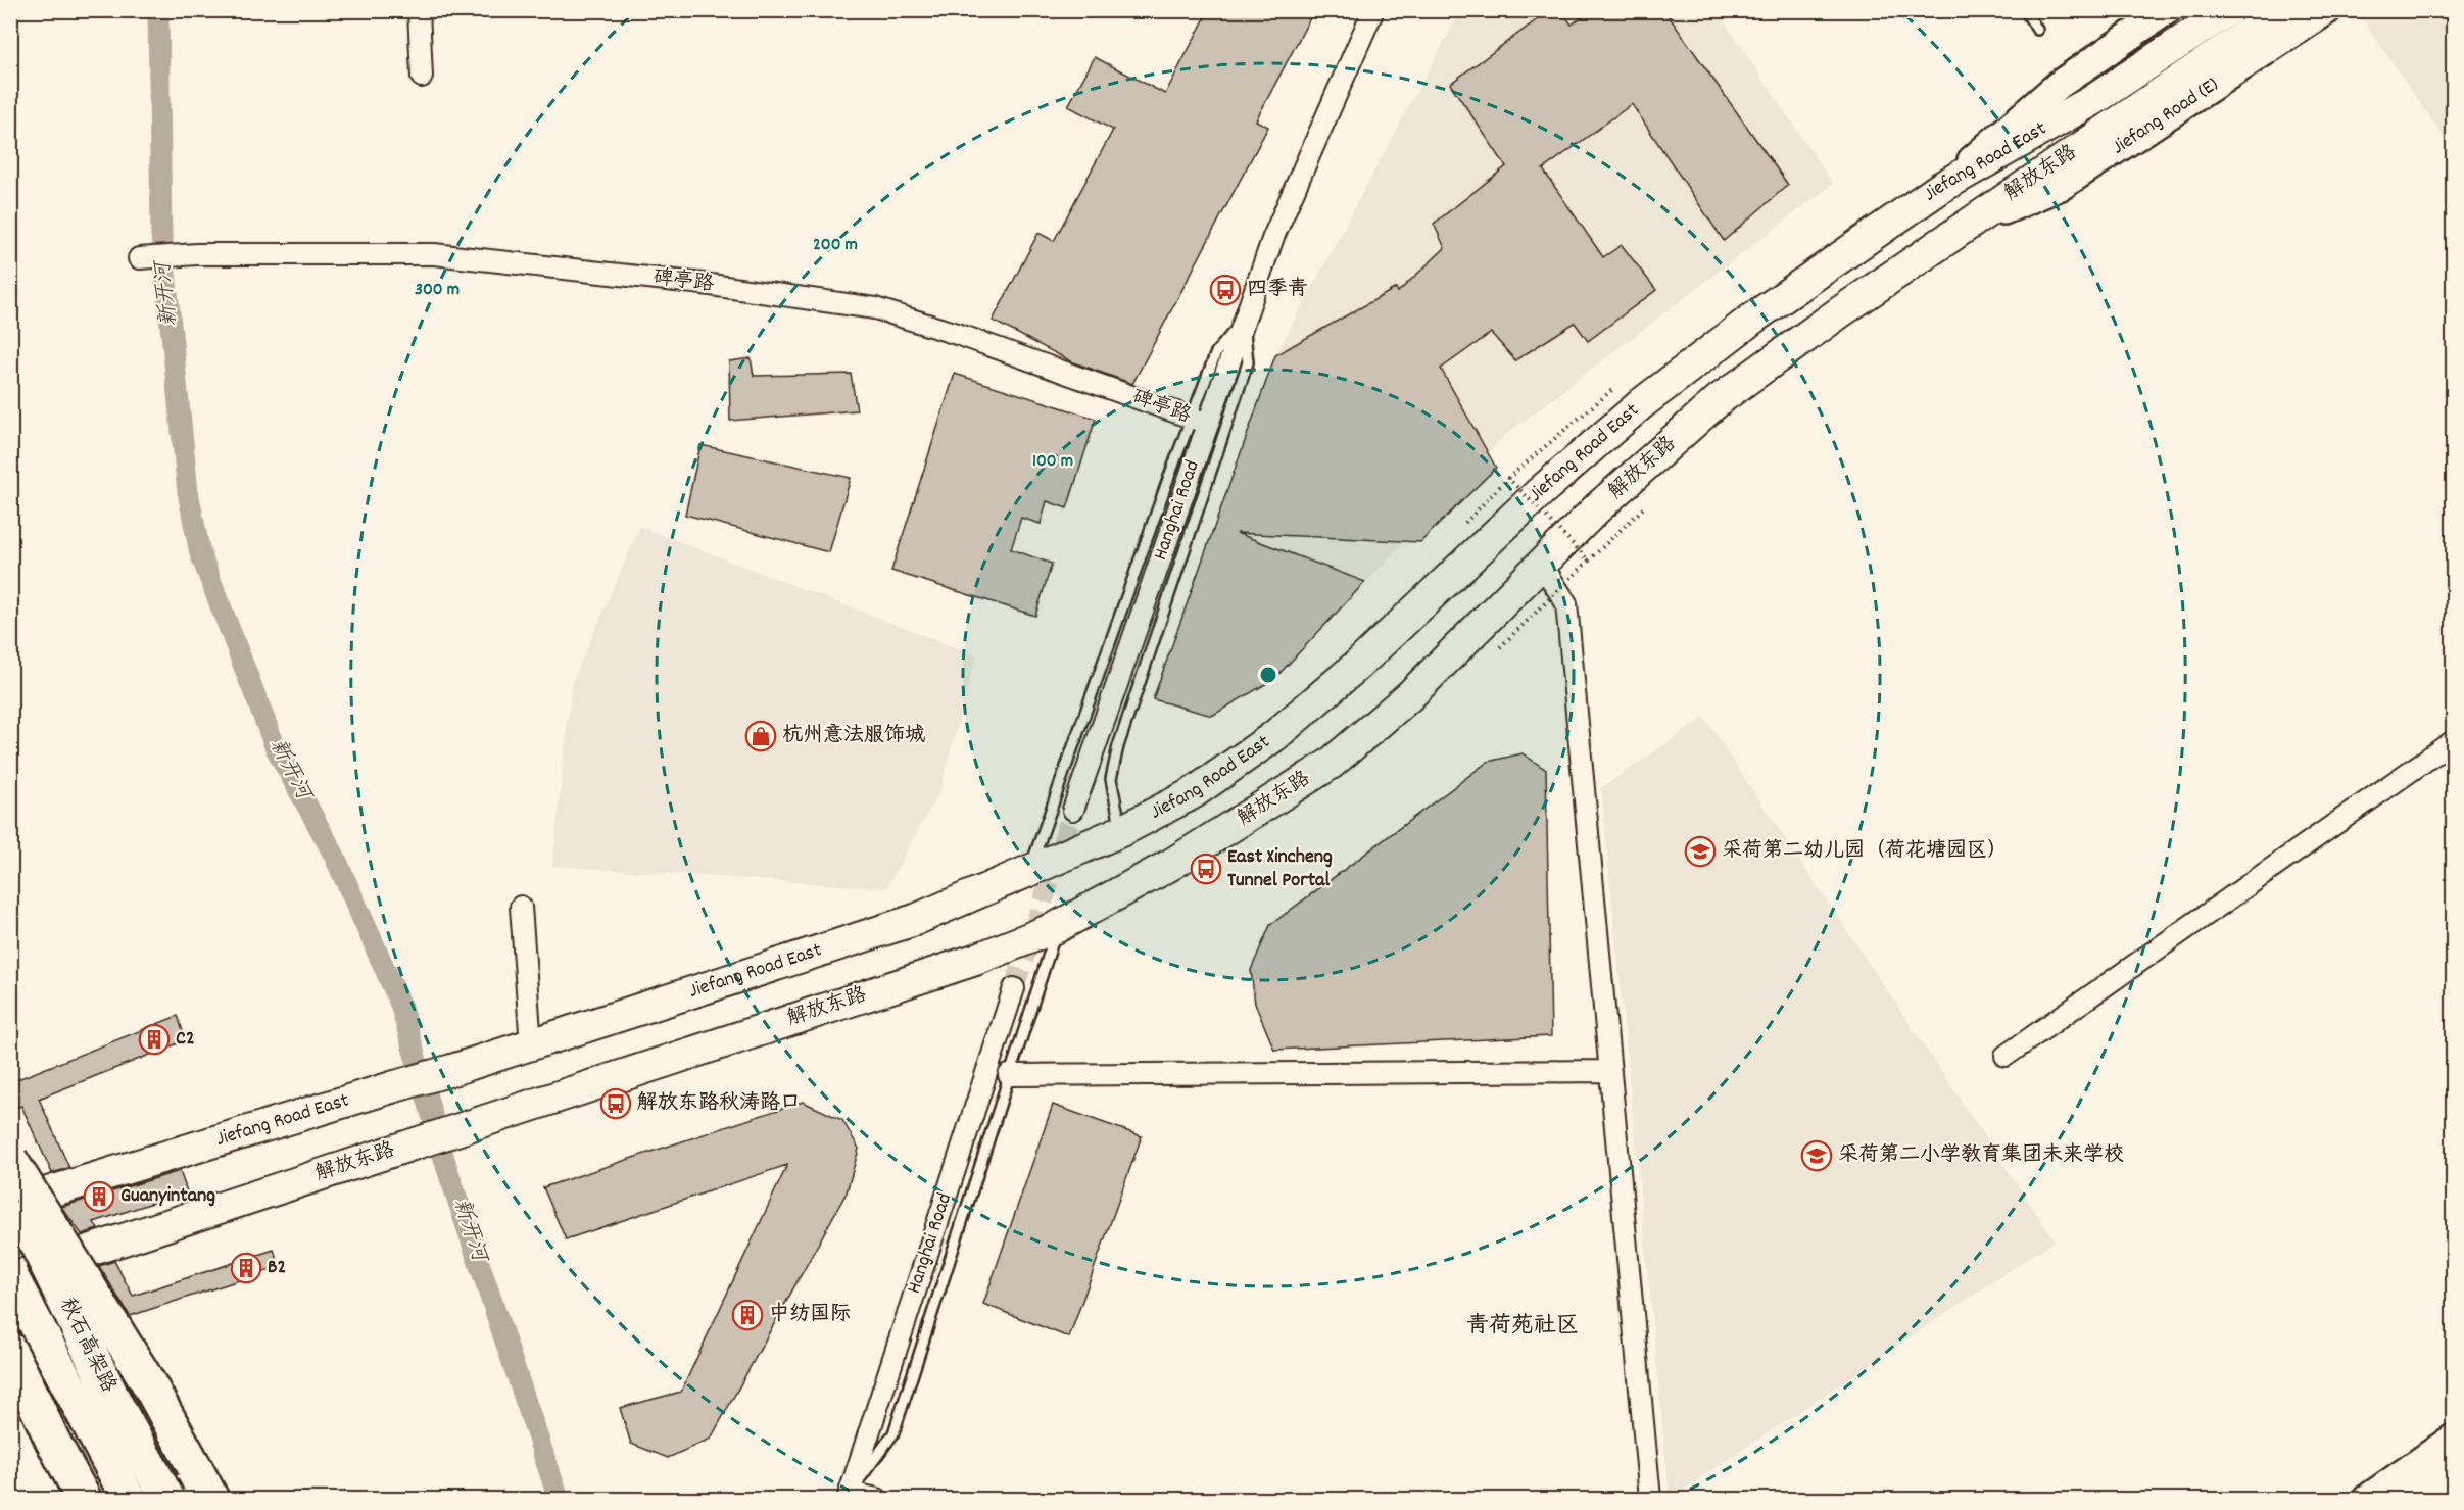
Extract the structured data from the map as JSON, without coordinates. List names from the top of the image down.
{
  "streets": {
    "highway": ["秋石高架路"],
    "main road": ["Jiefang Road (E)", "Jiefang Road East", "解放东路"],
    "street": ["碑亭路", "Hanghai Road"]
  },
  "crossings": [
    ["Jiefang Road (E)", "解放东路"],
    ["Jiefang Road East", "秋石高架路"],
    ["解放东路", "秋石高架路"],
    ["碑亭路", "Hanghai Road"]
  ],
  "districts": ["青荷苑社区"],
  "water": ["新开河"],
  "places": {
    "bus stop": ["四季青", "East Xincheng Tunnel Portal", "解放东路秋涛路口"],
    "shop": ["杭州意法服饰城"],
    "school or university": ["采荷第二幼儿园（荷花塘园区）", "采荷第二小学教育集团未来学校"],
    "building": [
      "C2",
      "Guanyintang",
      "B2",
      "中纺国际"
    ]
  },
  "rings": ["200 m", "300 m", "100 m"]
}
